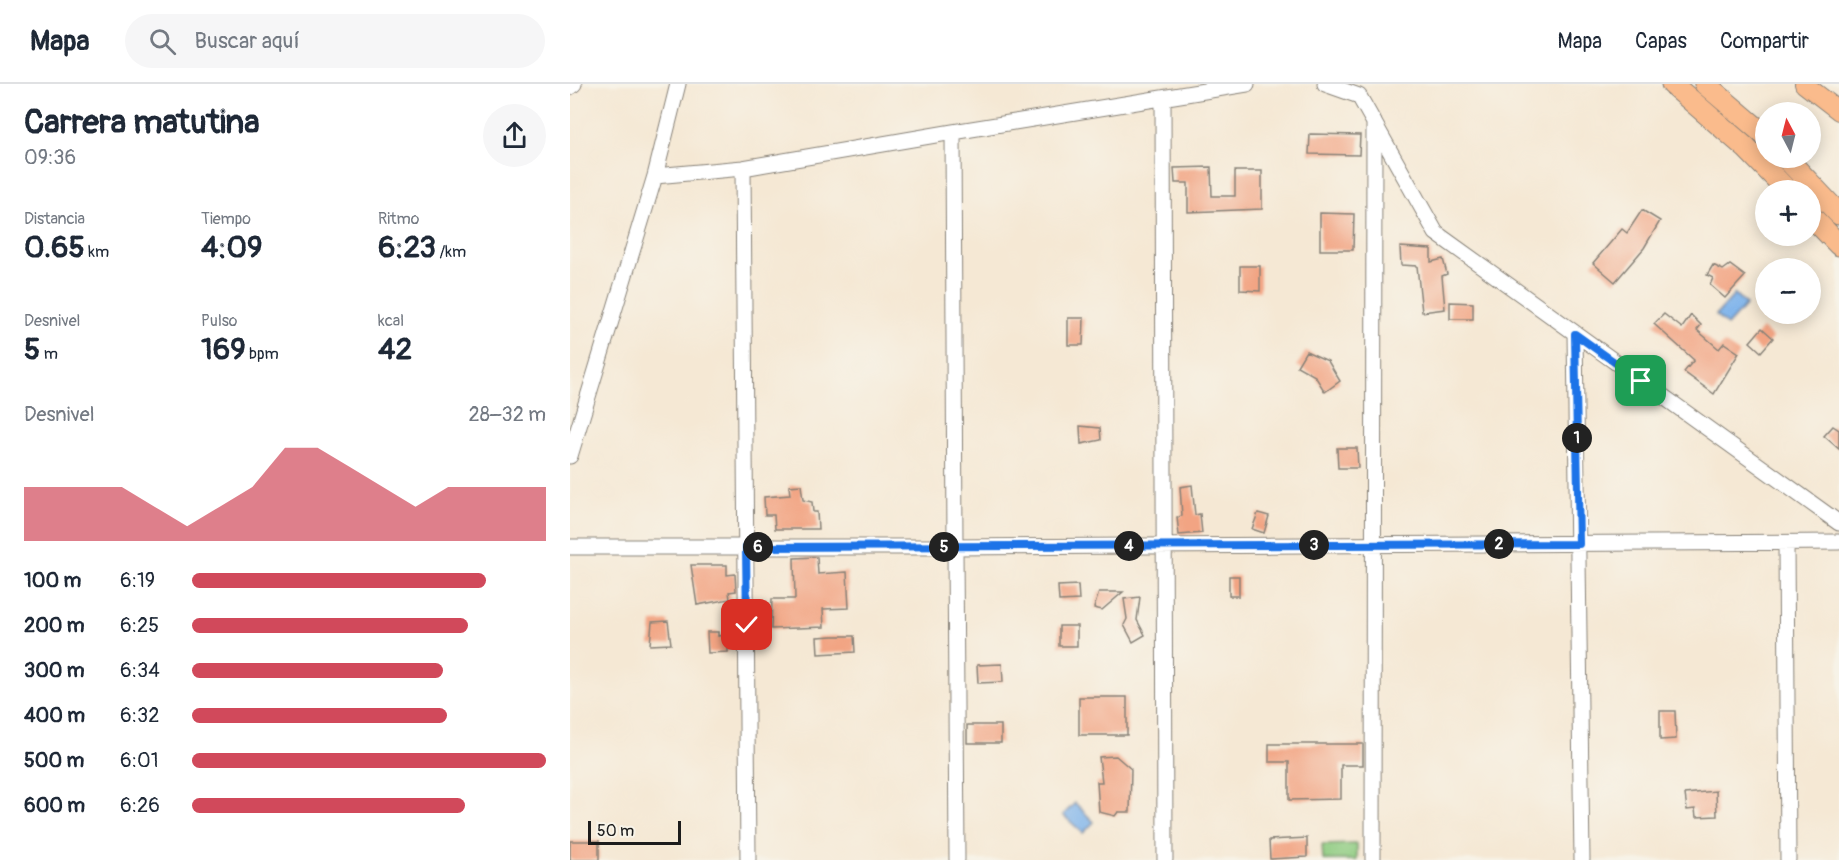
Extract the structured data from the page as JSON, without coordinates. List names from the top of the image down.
{
  "scale_bar": "50 m",
  "north": "top",
  "page": {
    "header": "Mapa",
    "search": "Buscar aquí",
    "nav": ["Mapa", "Capas", "Compartir"],
    "heading": ["Carrera matutina", "09:36"],
    "map_buttons": ["+", "−"],
    "stats": [
      ["Distancia", "0.65 km"],
      ["Tiempo", "4:09"],
      ["Ritmo", "6:23 /km"],
      ["Desnivel", "5 m"],
      ["Pulso", "169 bpm"],
      ["kcal", "42"]
    ],
    "chart": ["Desnivel", "28–32 m"],
    "pins": [
      "1",
      "2",
      "3",
      "4",
      "5",
      "6"
    ],
    "list": [
      {
        "name": "100 m",
        "note": "6:19"
      },
      {
        "name": "200 m",
        "note": "6:25"
      },
      {
        "name": "300 m",
        "note": "6:34"
      },
      {
        "name": "400 m",
        "note": "6:32"
      },
      {
        "name": "500 m",
        "note": "6:01"
      },
      {
        "name": "600 m",
        "note": "6:26"
      }
    ],
    "scale": "50 m"
  }
}
